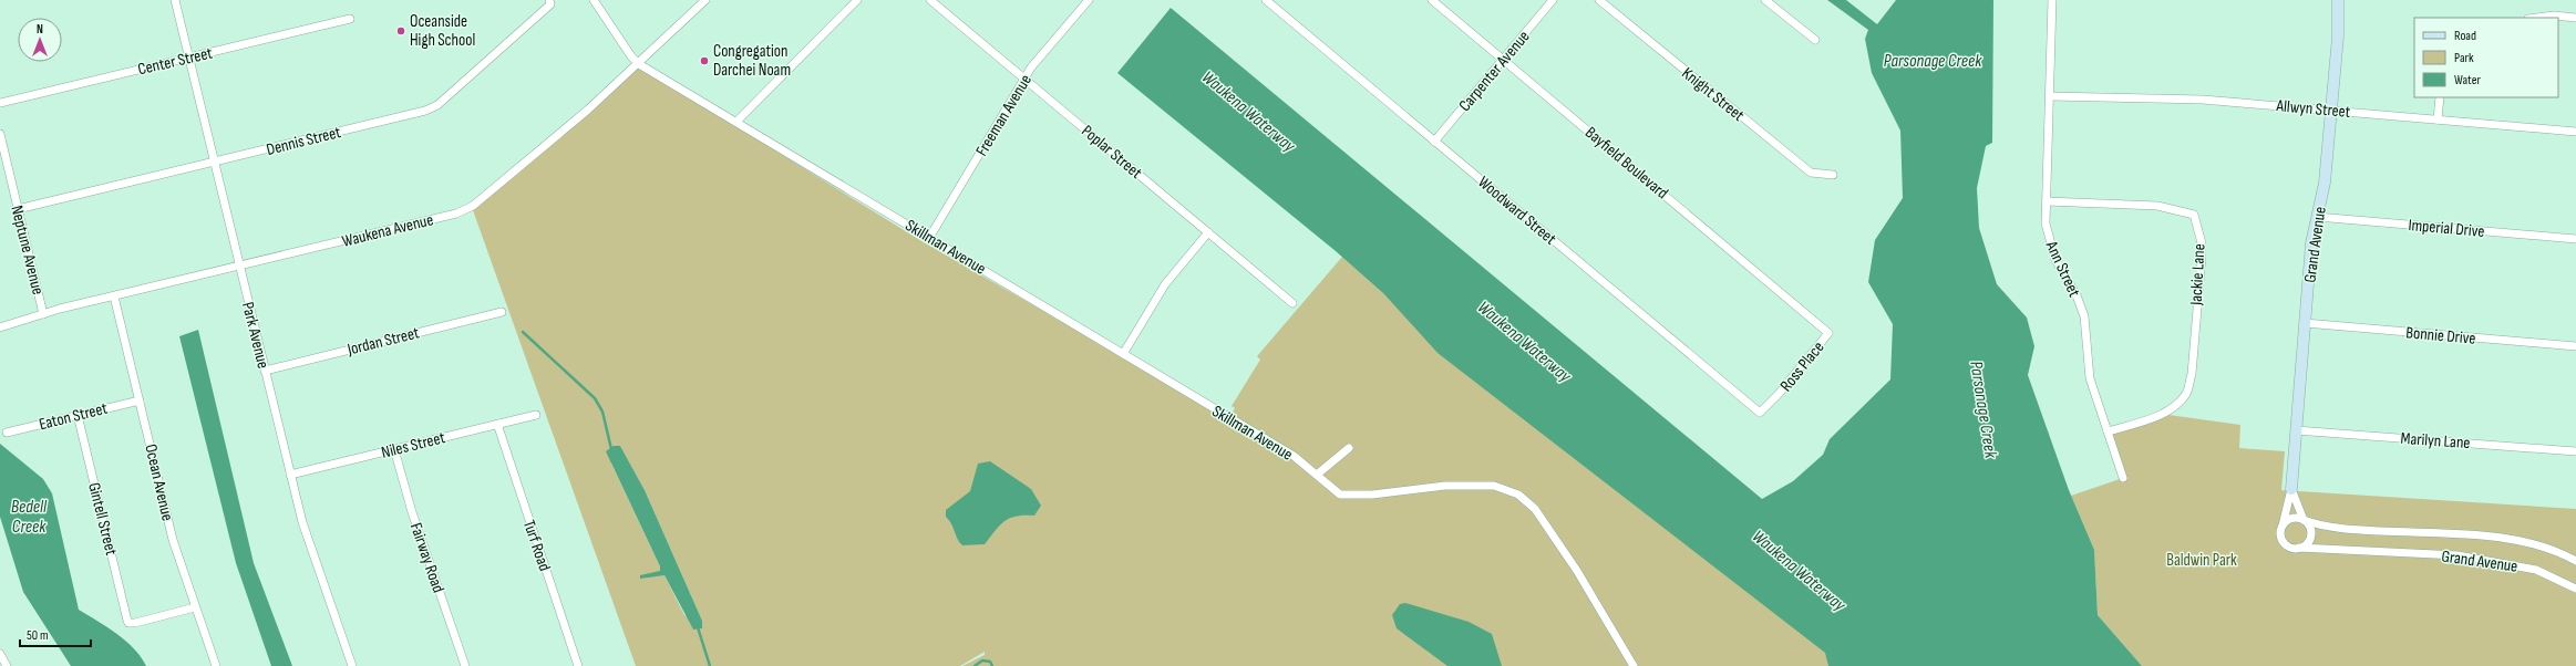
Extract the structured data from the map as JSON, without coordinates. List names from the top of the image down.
{
  "streets": {
    "street": [
      "Center Street",
      "Carpenter Avenue",
      "Knight Street",
      "Allwyn Street",
      "Freeman Avenue",
      "Dennis Street",
      "Poplar Street",
      "Bayfield Boulevard",
      "Woodward Street",
      "Imperial Drive",
      "Waukena Avenue",
      "Grand Avenue",
      "Skillman Avenue",
      "Neptune Avenue",
      "Ann Street",
      "Jackie Lane",
      "Park Avenue",
      "Bonnie Drive",
      "Jordan Street",
      "Ross Place",
      "Eaton Street",
      "Marilyn Lane",
      "Niles Street",
      "Ocean Avenue",
      "Gintell Street",
      "Turf Road",
      "Fairway Road"
    ]
  },
  "crossings": [
    ["Center Street", "Park Avenue"],
    ["Carpenter Avenue", "Bayfield Boulevard"],
    ["Carpenter Avenue", "Woodward Street"],
    ["Allwyn Street", "Grand Avenue"],
    ["Allwyn Street", "Ann Street"],
    ["Freeman Avenue", "Poplar Street"],
    ["Freeman Avenue", "Skillman Avenue"],
    ["Dennis Street", "Neptune Avenue"],
    ["Dennis Street", "Park Avenue"],
    ["Bayfield Boulevard", "Ross Place"],
    ["Woodward Street", "Ross Place"],
    ["Imperial Drive", "Grand Avenue"],
    ["Waukena Avenue", "Skillman Avenue"],
    ["Waukena Avenue", "Neptune Avenue"],
    ["Waukena Avenue", "Park Avenue"],
    ["Waukena Avenue", "Ocean Avenue"],
    ["Grand Avenue", "Bonnie Drive"],
    ["Grand Avenue", "Marilyn Lane"],
    ["Ann Street", "Jackie Lane"],
    ["Park Avenue", "Jordan Street"],
    ["Park Avenue", "Niles Street"],
    ["Eaton Street", "Ocean Avenue"],
    ["Eaton Street", "Gintell Street"],
    ["Niles Street", "Turf Road"],
    ["Niles Street", "Fairway Road"],
    ["Ocean Avenue", "Gintell Street"]
  ],
  "water": ["Parsonage Creek", "Waukena Waterway", "Bedell Creek"],
  "parks": ["Baldwin Park"],
  "places": ["Oceanside High School", "Congregation Darchei Noam"],
  "legend": ["Road", "Park", "Water"],
  "scale_bar": "50 m",
  "north": "top"
}
